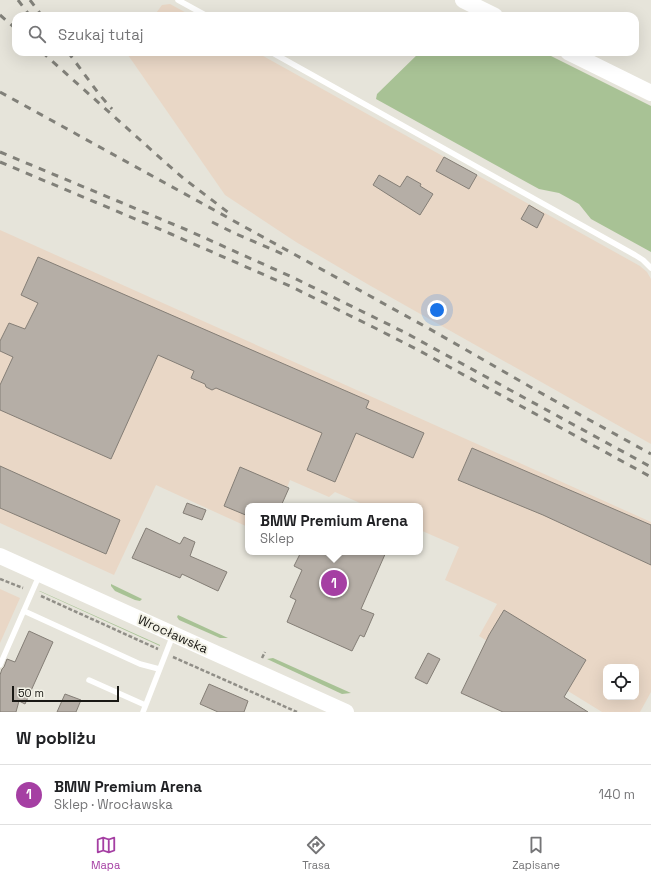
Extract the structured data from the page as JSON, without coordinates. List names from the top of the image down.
{
  "streets": {
    "street": ["Wrocławska"]
  },
  "scale_bar": "50 m",
  "page": {
    "search": "Szukaj tutaj",
    "popup": ["BMW Premium Arena", "Sklep"],
    "pins": "1",
    "scale": "50 m",
    "heading": "W pobliżu",
    "list": [
      {
        "mark": "1",
        "name": "BMW Premium Arena",
        "note": "Sklep · Wrocławska",
        "value": "140 m"
      }
    ],
    "nav": ["Mapa", "Trasa", "Zapisane"]
  }
}
